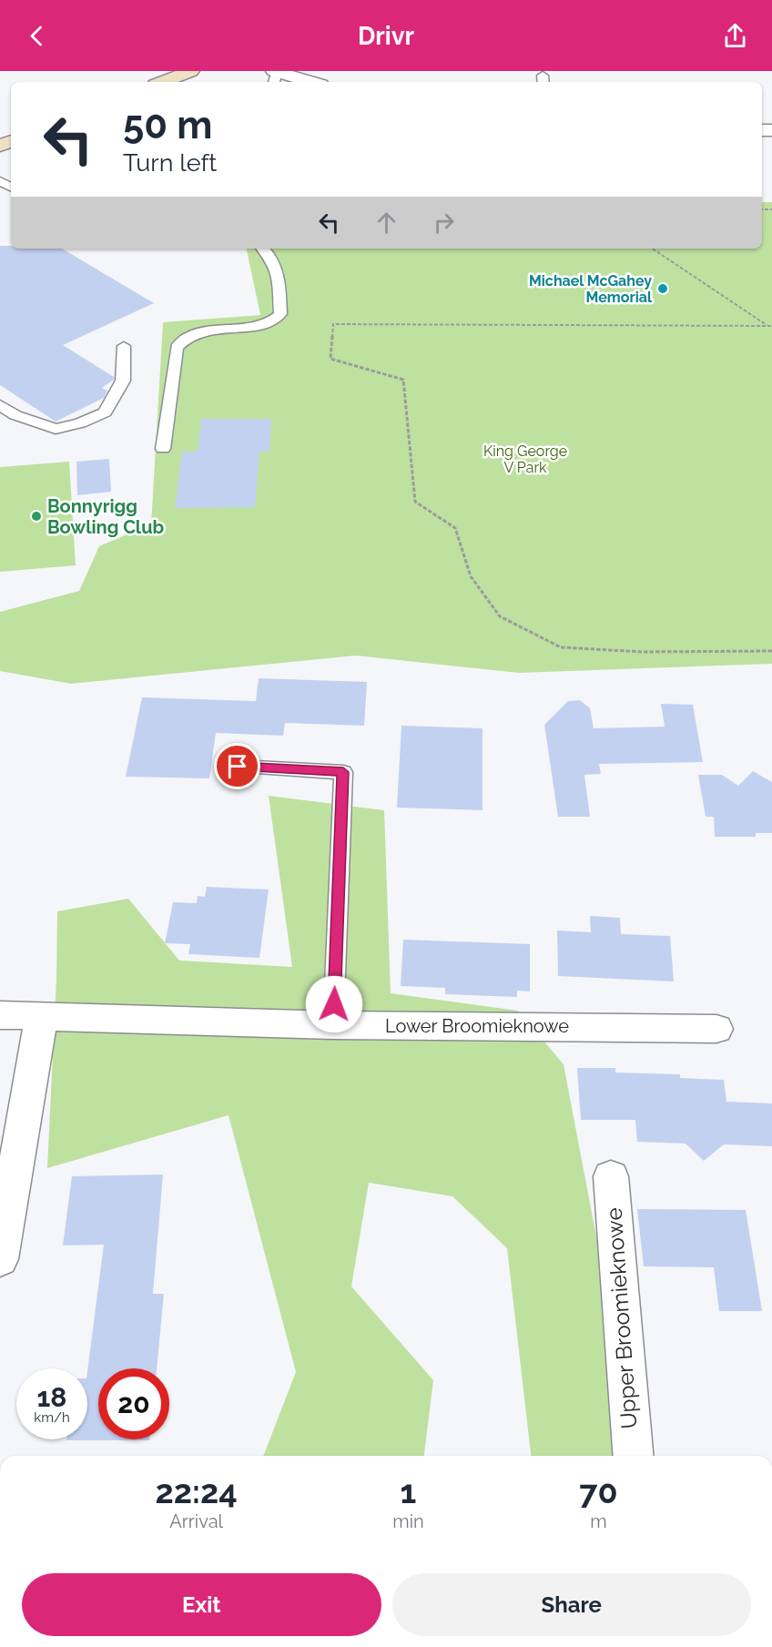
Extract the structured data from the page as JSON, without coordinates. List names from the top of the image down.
{
  "streets": {
    "street": ["Lower Broomieknowe", "Upper Broomieknowe"]
  },
  "parks": ["King George V Park"],
  "places": ["Michael McGahey Memorial", "Bonnyrigg Bowling Club"],
  "page": {
    "header": "Drivr",
    "turn": ["50 m", "Turn left"],
    "speed": "18 km/h",
    "limit": "20",
    "eta": [
      "22:24",
      "Arrival",
      "1",
      "min",
      "70",
      "m"
    ],
    "buttons": ["Exit", "Share"]
  }
}
